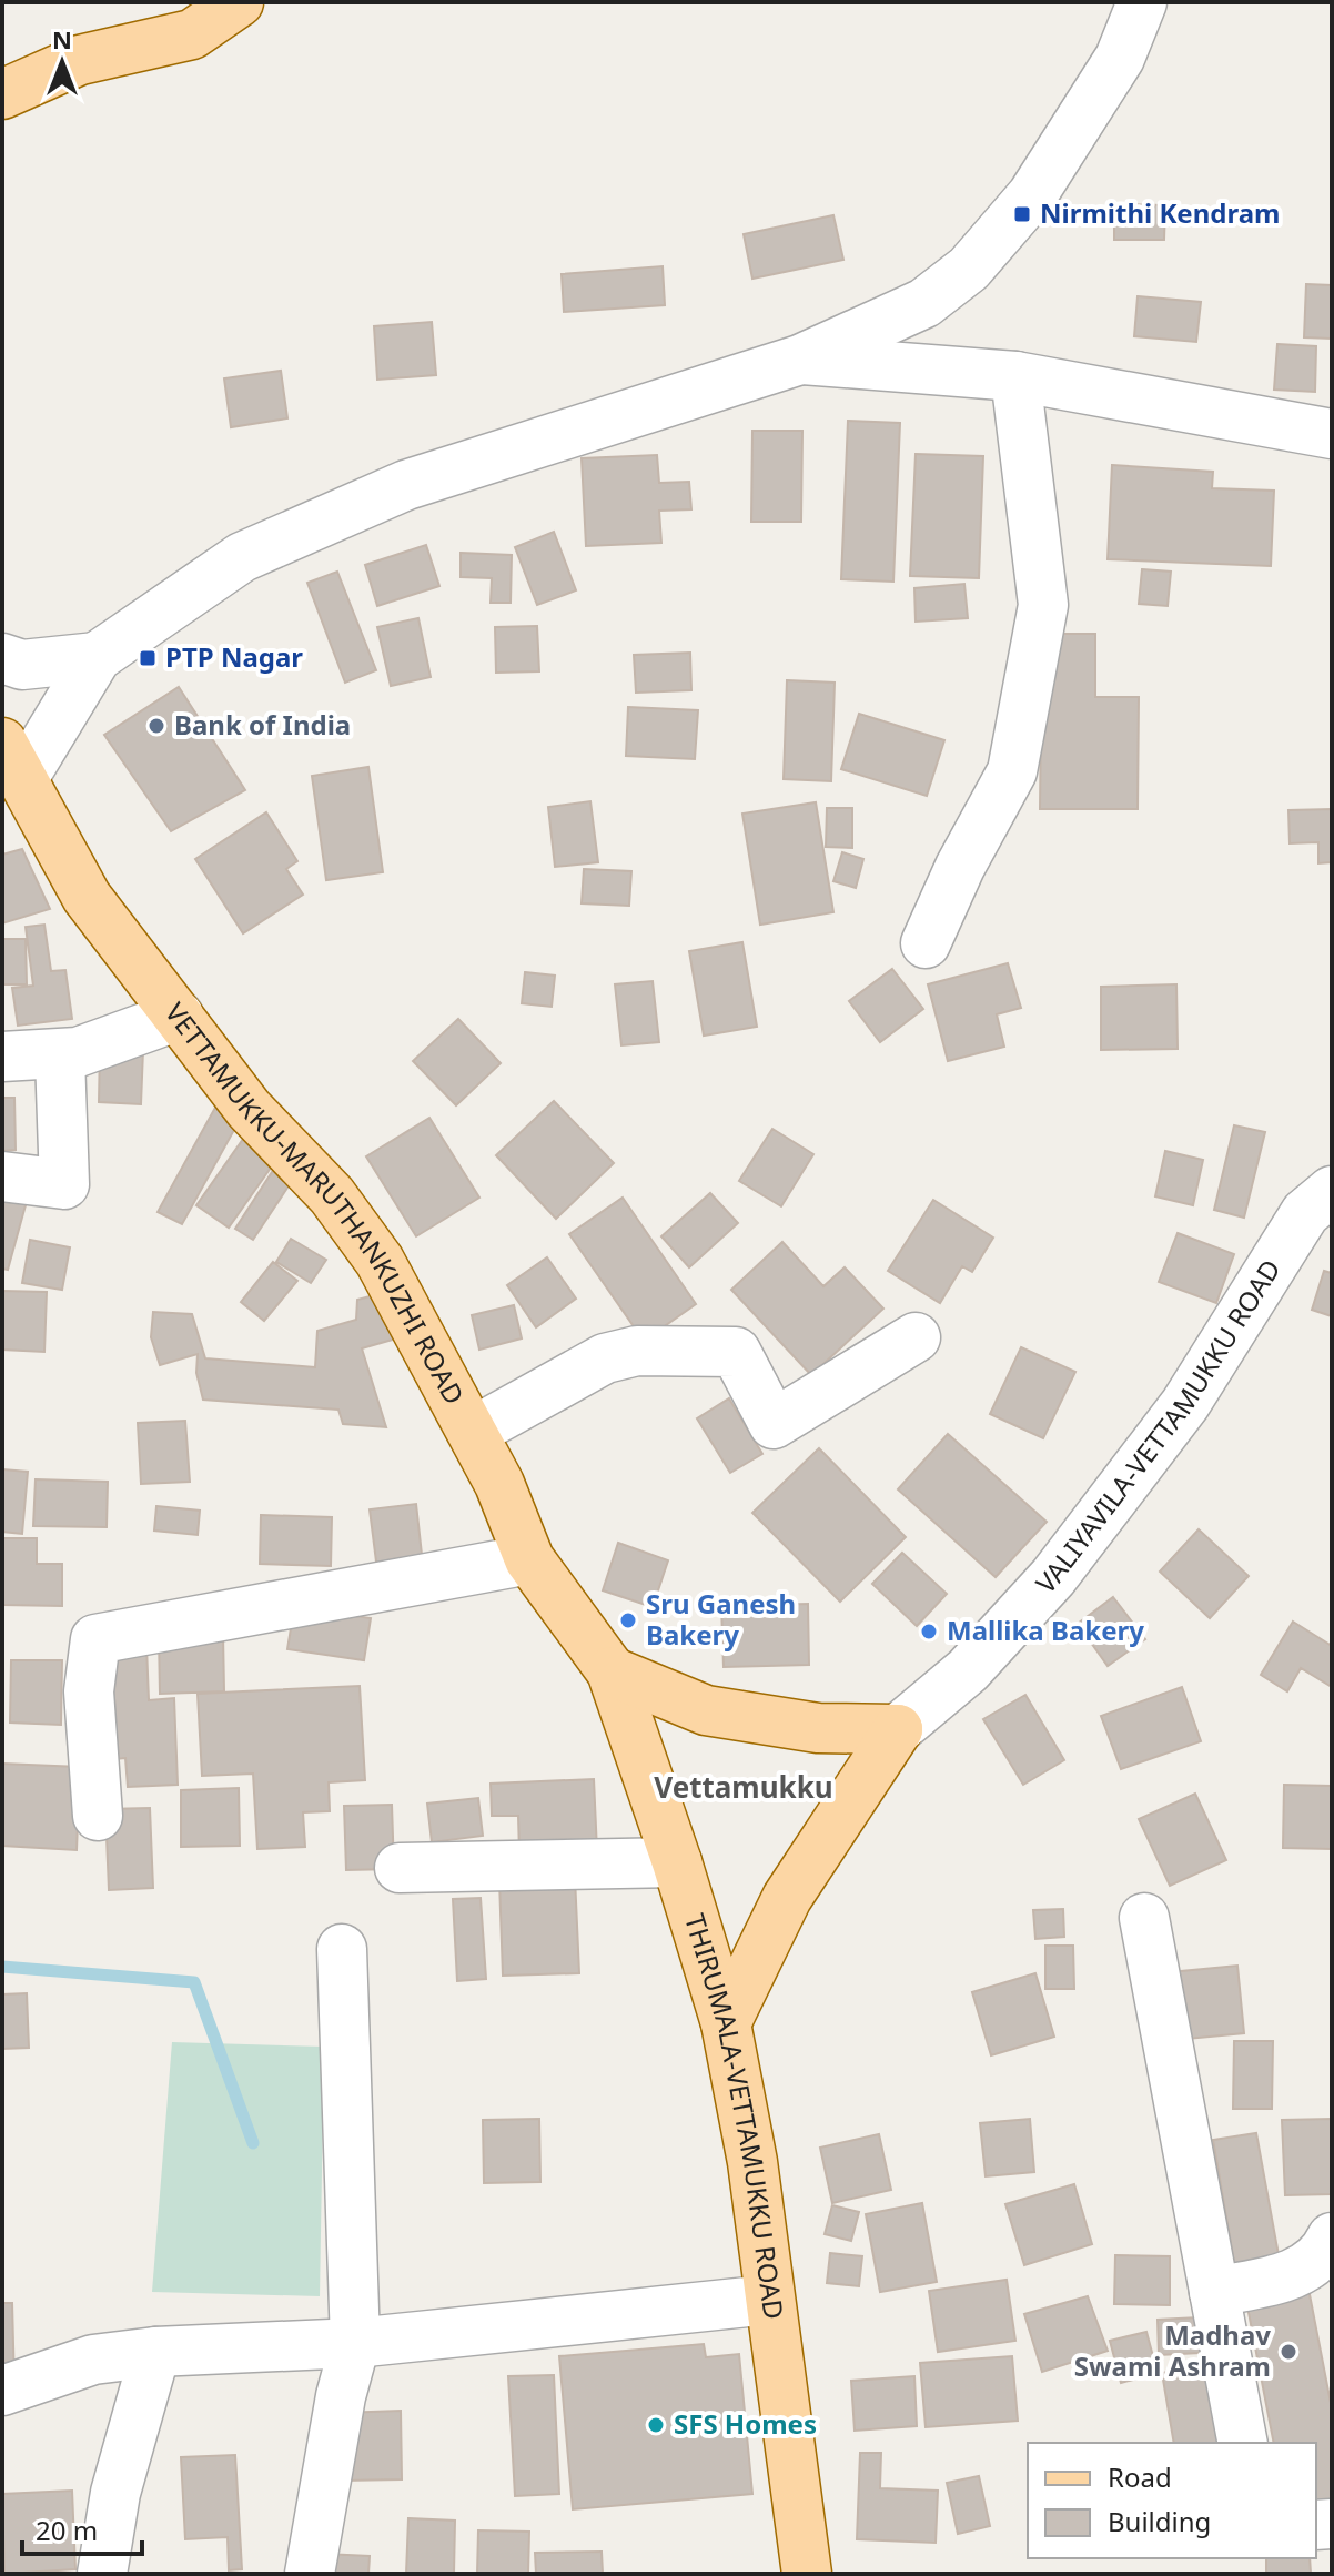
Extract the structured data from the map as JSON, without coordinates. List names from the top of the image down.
{
  "streets": {
    "main road": ["VETTAMUKKU-MARUTHANKUZHI ROAD", "THIRUMALA-VETTAMUKKU ROAD"],
    "street": ["VALIYAVILA-VETTAMUKKU ROAD"]
  },
  "crossings": [
    ["VETTAMUKKU-MARUTHANKUZHI ROAD", "THIRUMALA-VETTAMUKKU ROAD"]
  ],
  "districts": ["Vettamukku"],
  "places": {
    "transit": ["Nirmithi Kendram", "PTP Nagar"],
    "other": [
      "Bank of India",
      "Sru Ganesh Bakery",
      "Mallika Bakery",
      "Madhav Swami Ashram",
      "SFS Homes"
    ]
  },
  "legend": ["Road", "Building"],
  "scale_bar": "20 m",
  "north": "top"
}
